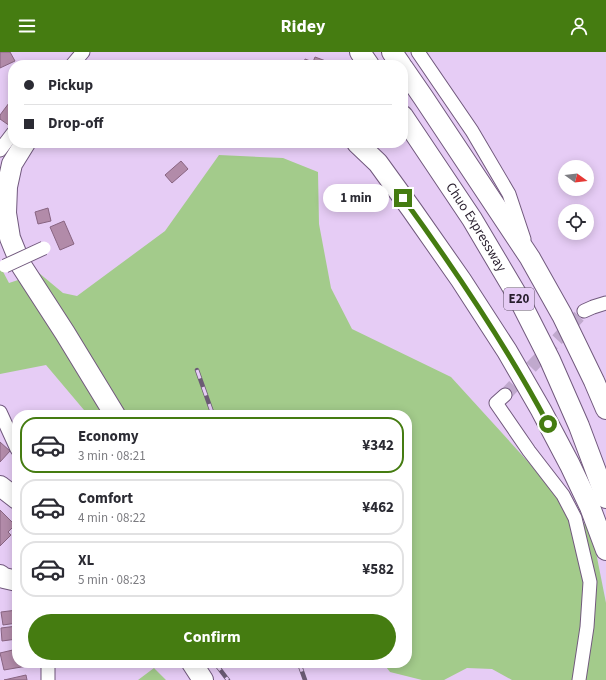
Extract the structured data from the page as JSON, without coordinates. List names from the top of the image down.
{
  "streets": {
    "highway": ["Chuo Expressway", "E20"]
  },
  "north": "right",
  "page": {
    "header": "Ridey",
    "banner": ["Pickup", "Drop-off"],
    "bubble": "1 min",
    "list": [
      {
        "name": "Economy",
        "note": "3 min · 08:21",
        "value": "¥342"
      },
      {
        "name": "Comfort",
        "note": "4 min · 08:22",
        "value": "¥462"
      },
      {
        "name": "XL",
        "note": "5 min · 08:23",
        "value": "¥582"
      }
    ],
    "buttons": "Confirm"
  }
}
